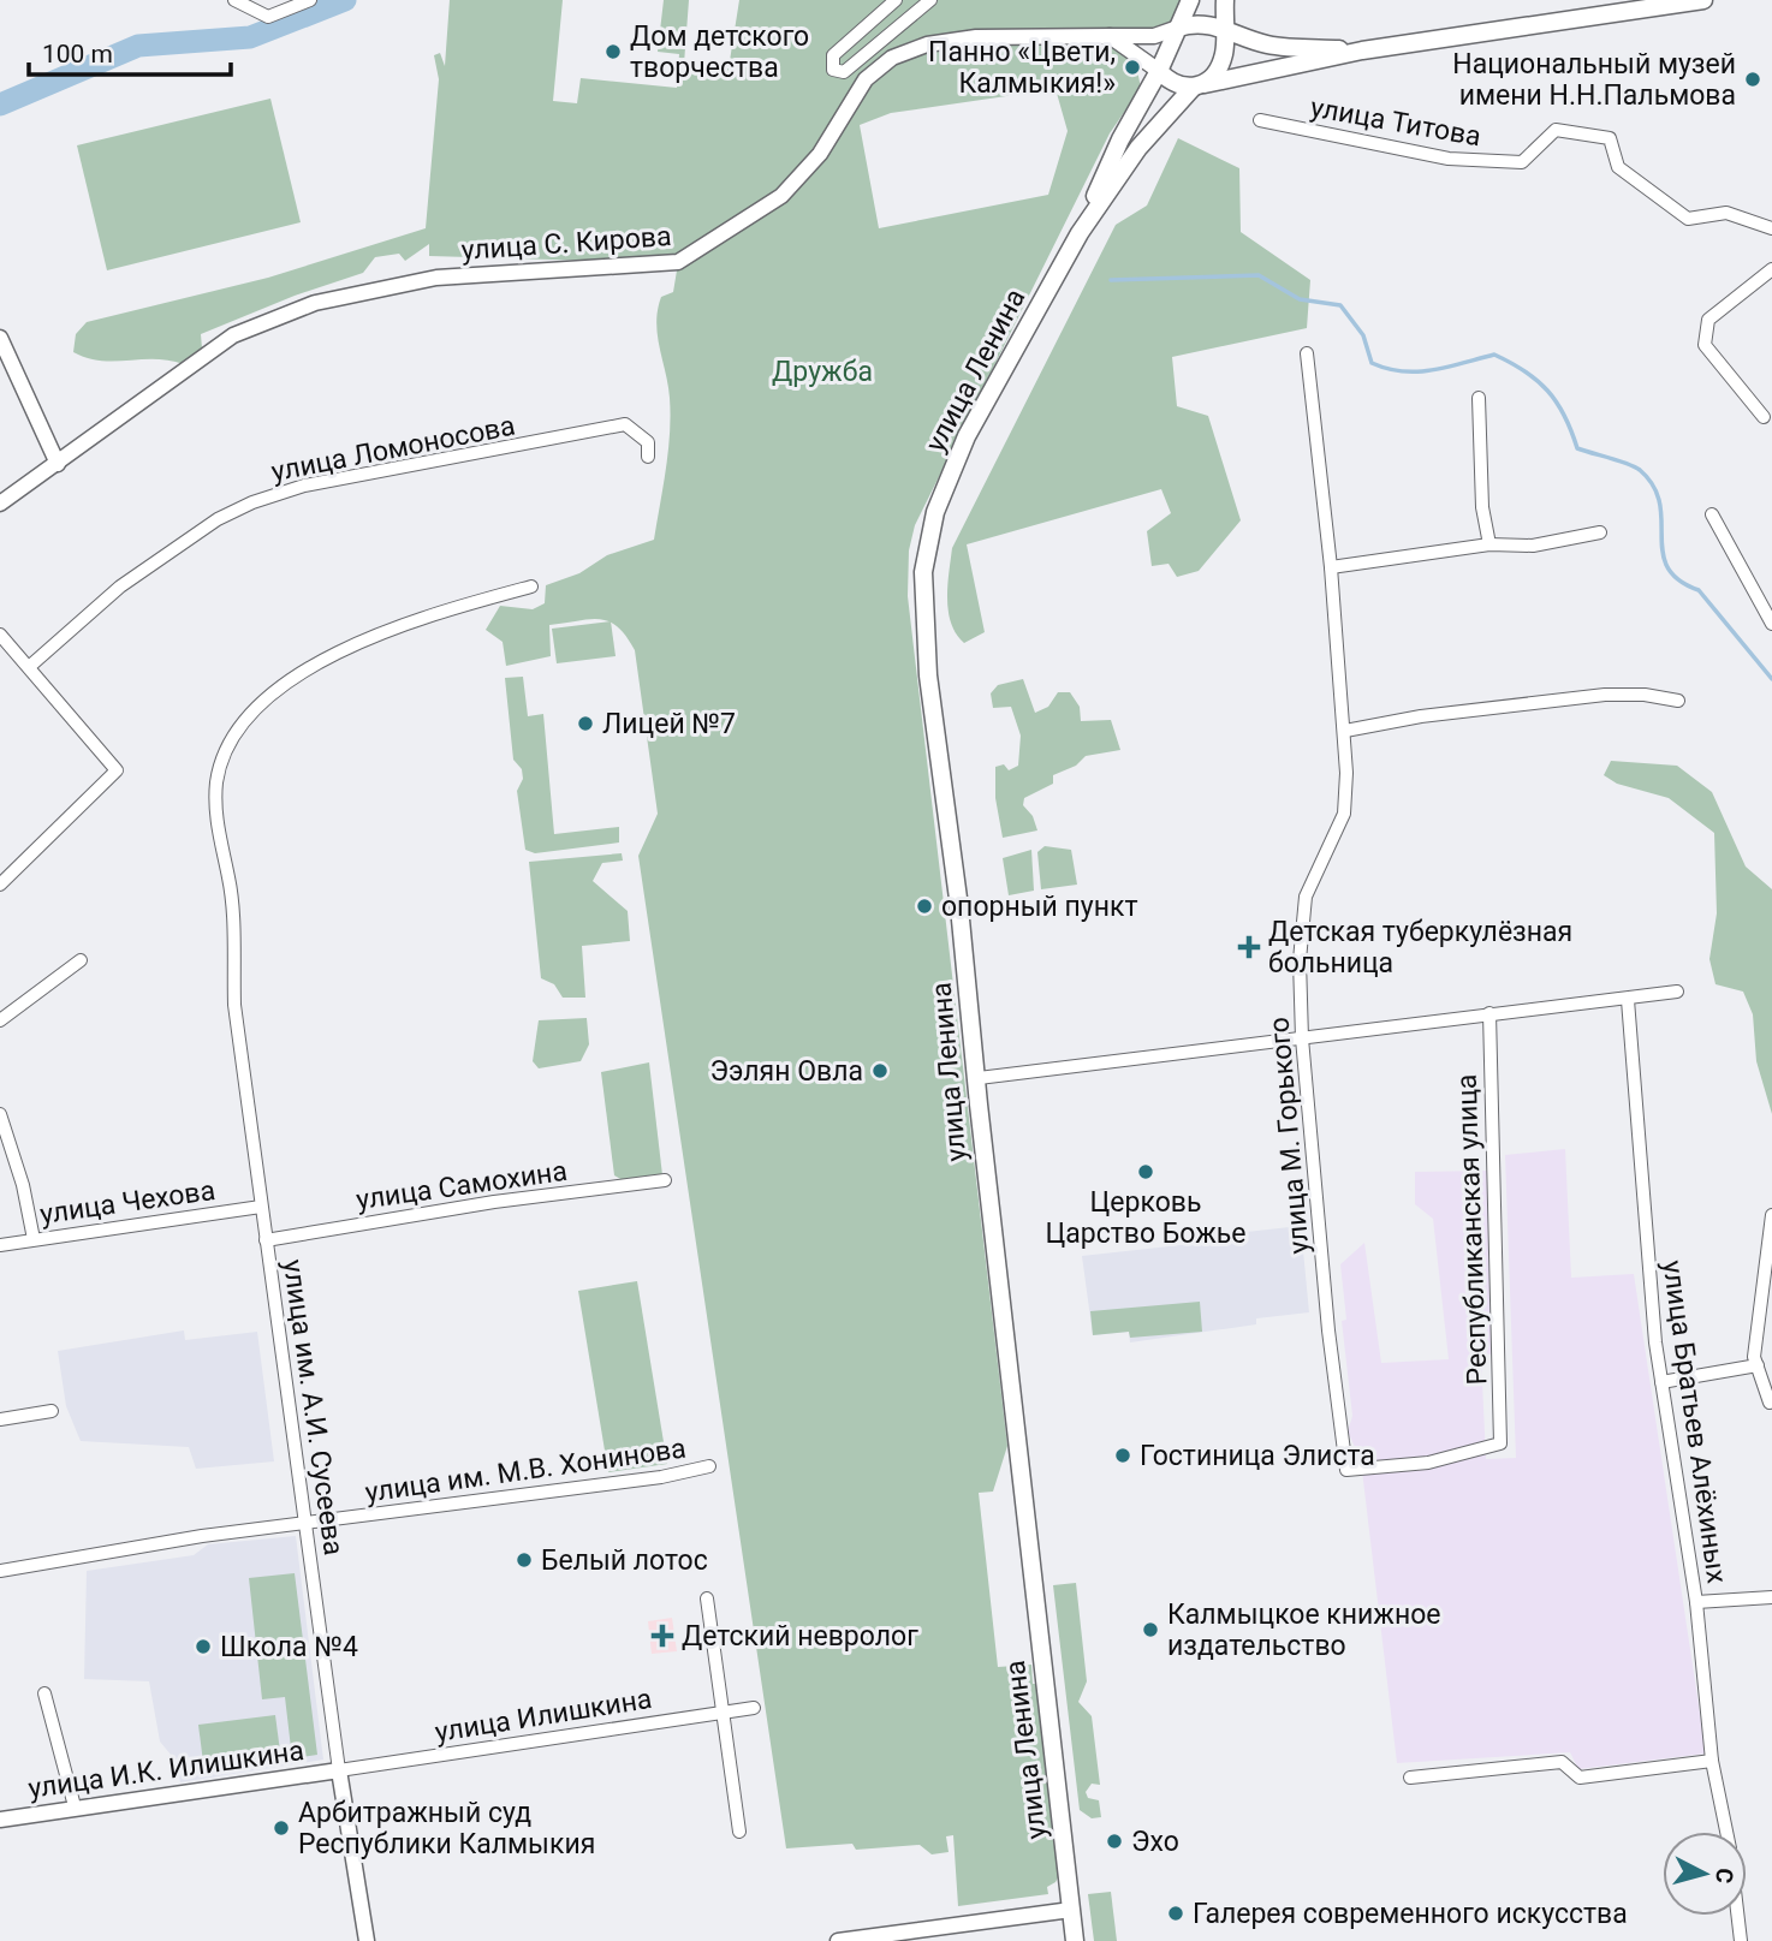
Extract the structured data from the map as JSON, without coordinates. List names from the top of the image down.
{
  "streets": {
    "main road": [
      "улица С. Кирова",
      "улица Ленина",
      "улица им. А.И. Сусеева",
      "улица И.К. Илишкина"
    ],
    "street": [
      "улица Титова",
      "улица Ломоносова",
      "улица М. Горького",
      "улица Самохина",
      "улица Чехова",
      "Республиканская улица",
      "улица Братьев Алёхиных",
      "улица им. М.В. Хонинова",
      "улица Илишкина"
    ]
  },
  "crossings": [
    ["улица С. Кирова", "улица Ленина"],
    ["улица М. Горького", "Республиканская улица"],
    ["улица Самохина", "улица им. А.И. Сусеева"],
    ["улица Чехова", "улица им. А.И. Сусеева"],
    ["улица им. А.И. Сусеева", "улица им. М.В. Хонинова"],
    ["улица им. А.И. Сусеева", "улица Илишкина"],
    ["улица им. А.И. Сусеева", "улица И.К. Илишкина"],
    ["улица Илишкина", "улица И.К. Илишкина"]
  ],
  "parks": ["Дружба"],
  "places": {
    "other": [
      "Дом детского творчества",
      "Панно «Цвети, Калмыкия!»",
      "Национальный музей имени Н.Н.Пальмова",
      "Лицей №7",
      "опорный пункт",
      "Ээлян Овла",
      "Церковь Царство Божье",
      "Гостиница Элиста",
      "Белый лотос",
      "Калмыцкое книжное издательство",
      "Школа №4",
      "Арбитражный суд Республики Калмыкия",
      "Эхо",
      "Галерея современного искусства"
    ],
    "health": ["Детская туберкулёзная больница", "Детский невролог"]
  },
  "scale_bar": "100 m",
  "north": "right"
}
